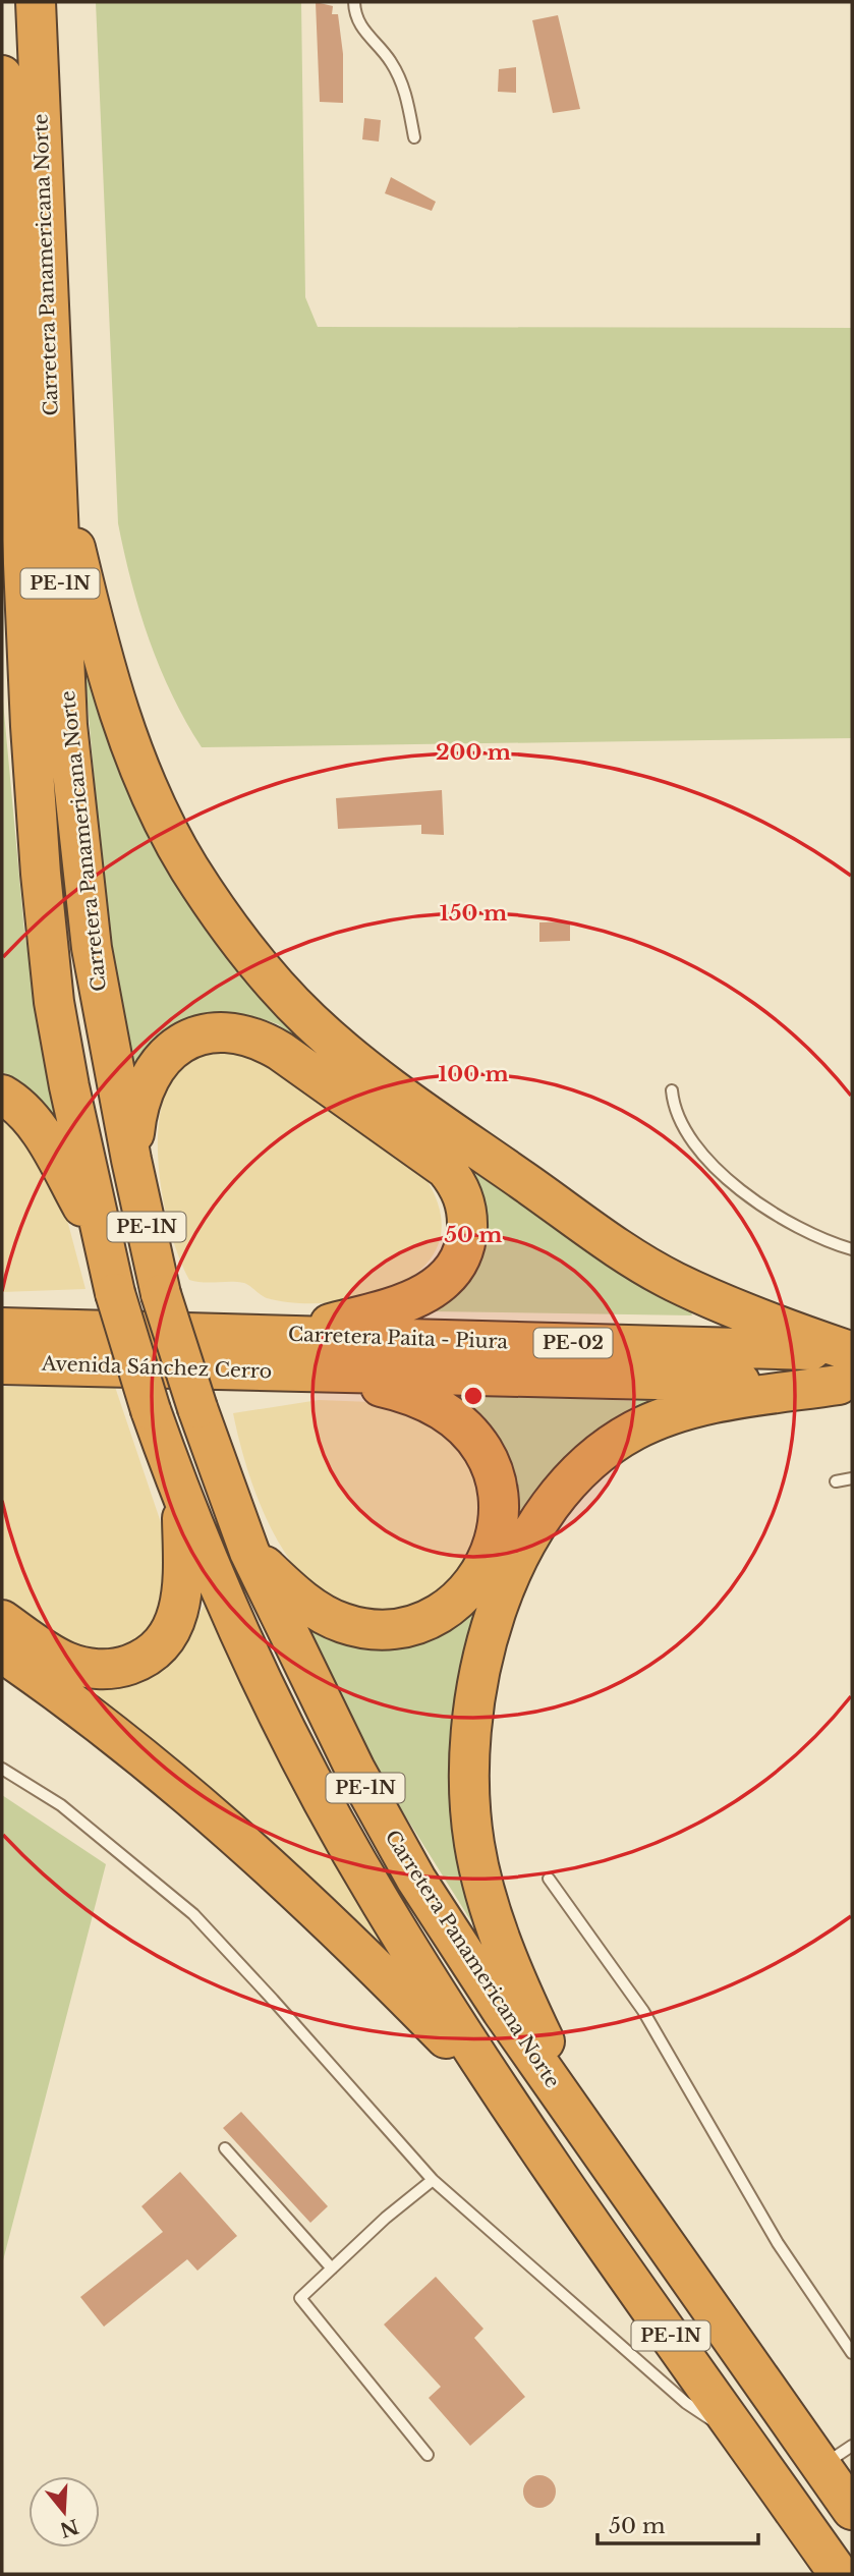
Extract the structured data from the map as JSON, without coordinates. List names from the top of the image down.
{
  "streets": {
    "highway": [
      "Carretera Panamericana Norte",
      "PE-1N",
      "Carretera Paita - Piura",
      "PE-02",
      "Avenida Sánchez Cerro"
    ]
  },
  "crossings": [
    ["Carretera Paita - Piura", "Avenida Sánchez Cerro"]
  ],
  "scale_bar": "50 m",
  "north": "bottom",
  "rings": [
    "200 m",
    "150 m",
    "100 m",
    "50 m"
  ]
}
